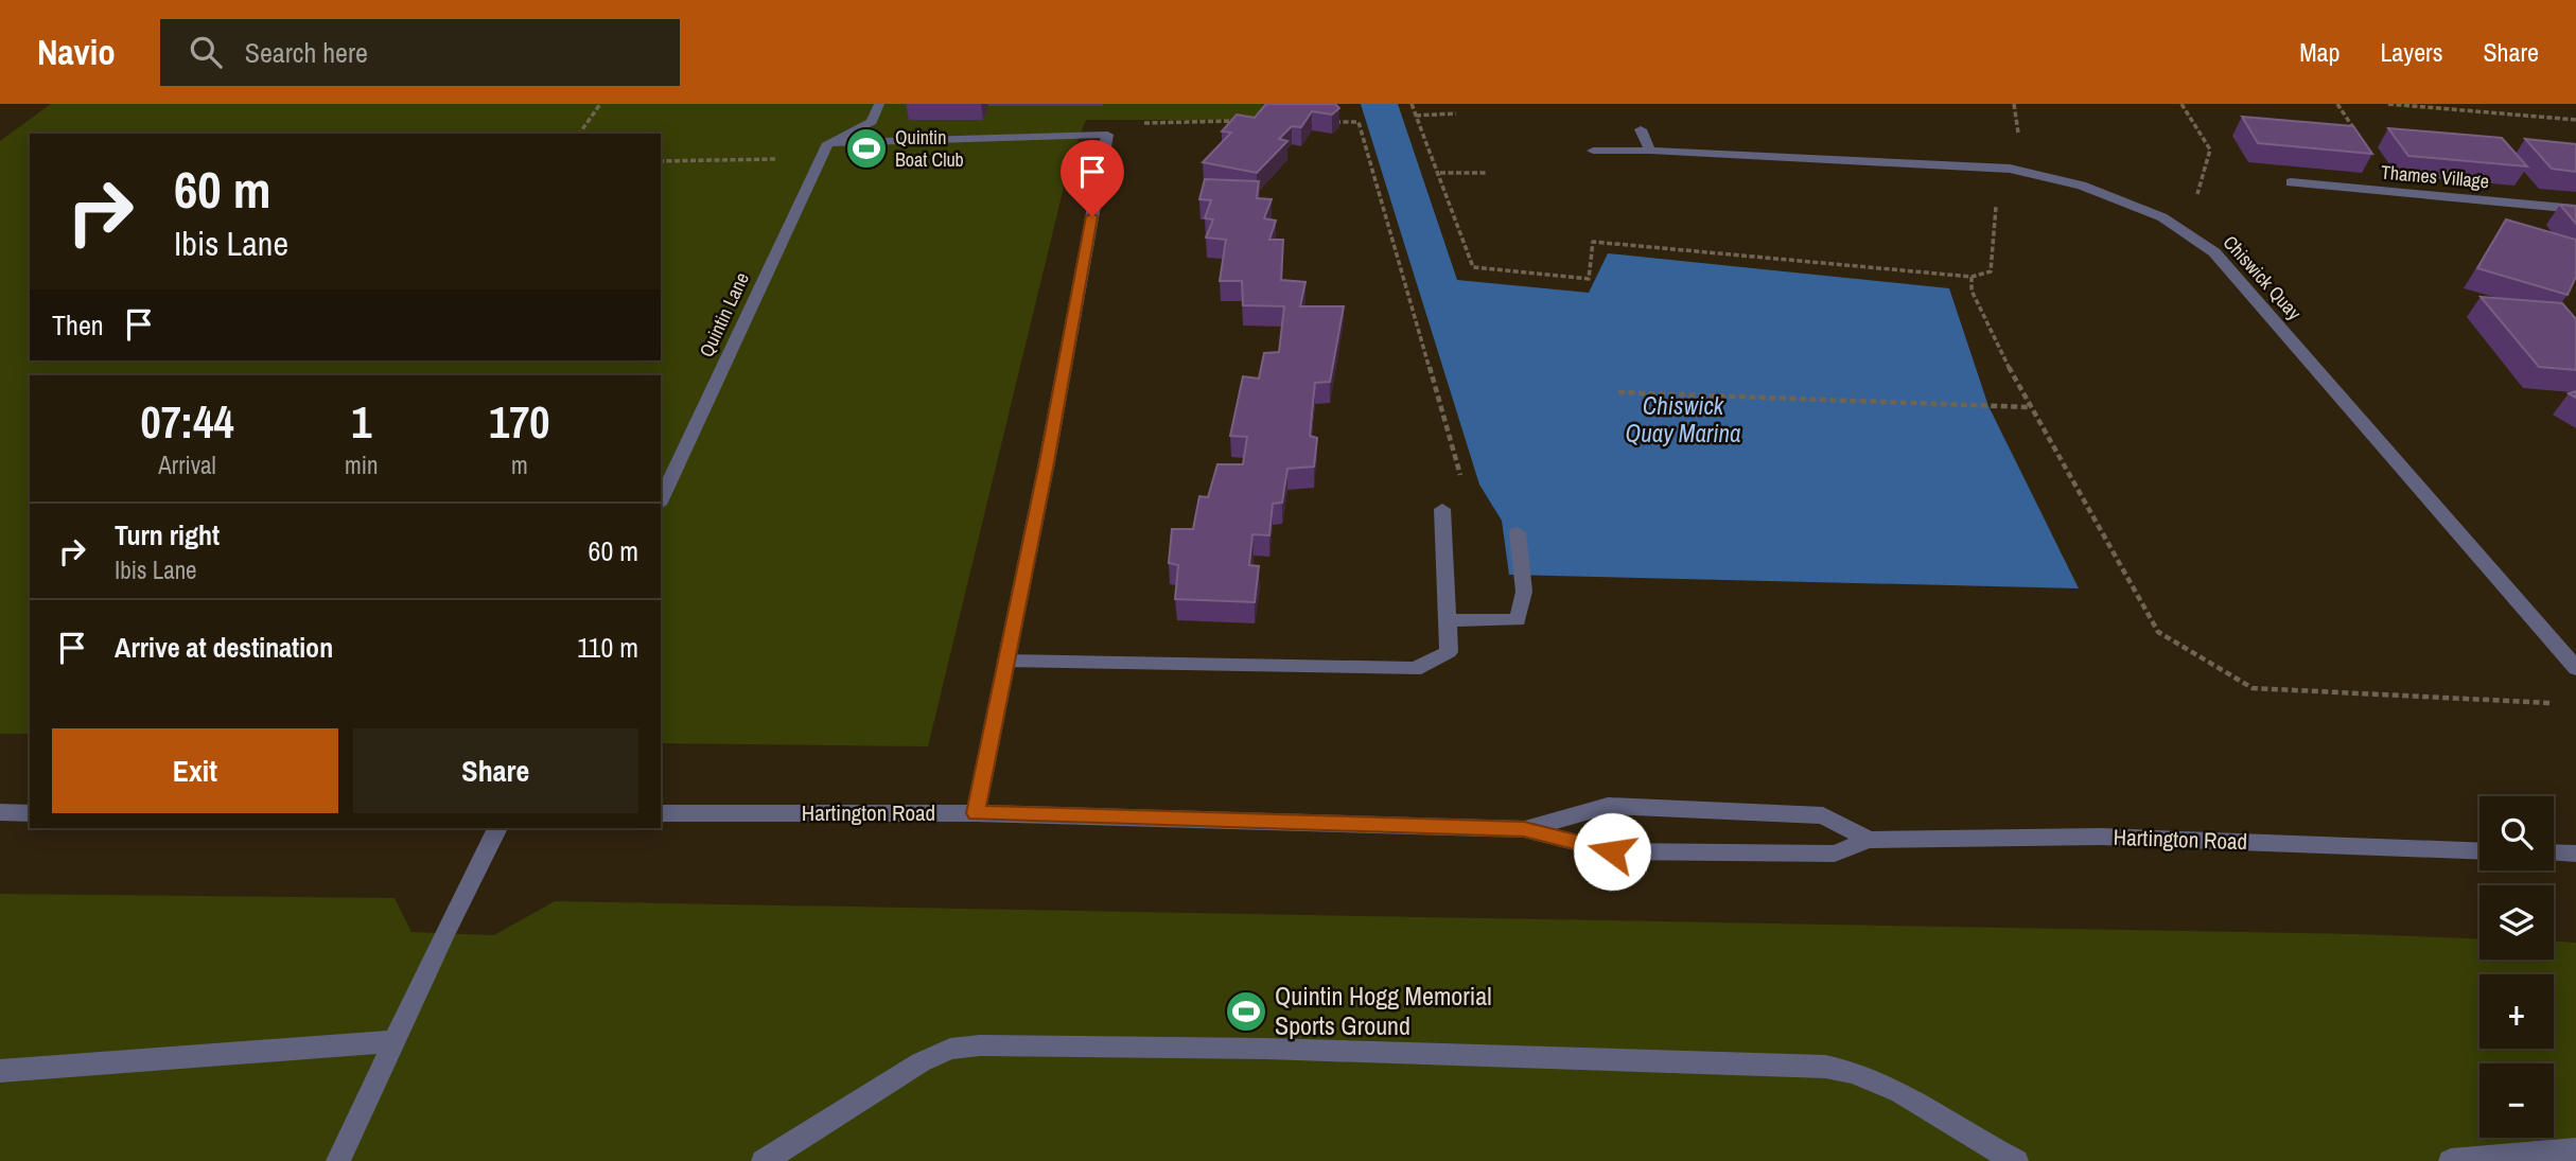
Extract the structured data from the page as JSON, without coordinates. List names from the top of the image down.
{
  "streets": {
    "street": [
      "Thames Village",
      "Chiswick Quay",
      "Quintin Lane",
      "Hartington Road"
    ]
  },
  "water": ["Chiswick Quay Marina"],
  "places": {
    "sports": ["Quintin Boat Club", "Quintin Hogg Memorial Sports Ground"]
  },
  "page": {
    "header": "Navio",
    "search": "Search here",
    "nav": ["Map", "Layers", "Share"],
    "turn": ["60 m", "Ibis Lane"],
    "then": "Then",
    "eta": [
      "07:44",
      "Arrival",
      "1",
      "min",
      "170",
      "m"
    ],
    "list": [
      {
        "name": "Turn right",
        "note": "Ibis Lane",
        "value": "60 m"
      },
      {
        "name": "Arrive at destination",
        "value": "110 m"
      }
    ],
    "buttons": ["Exit", "Share"],
    "map_buttons": ["+", "−"]
  }
}
